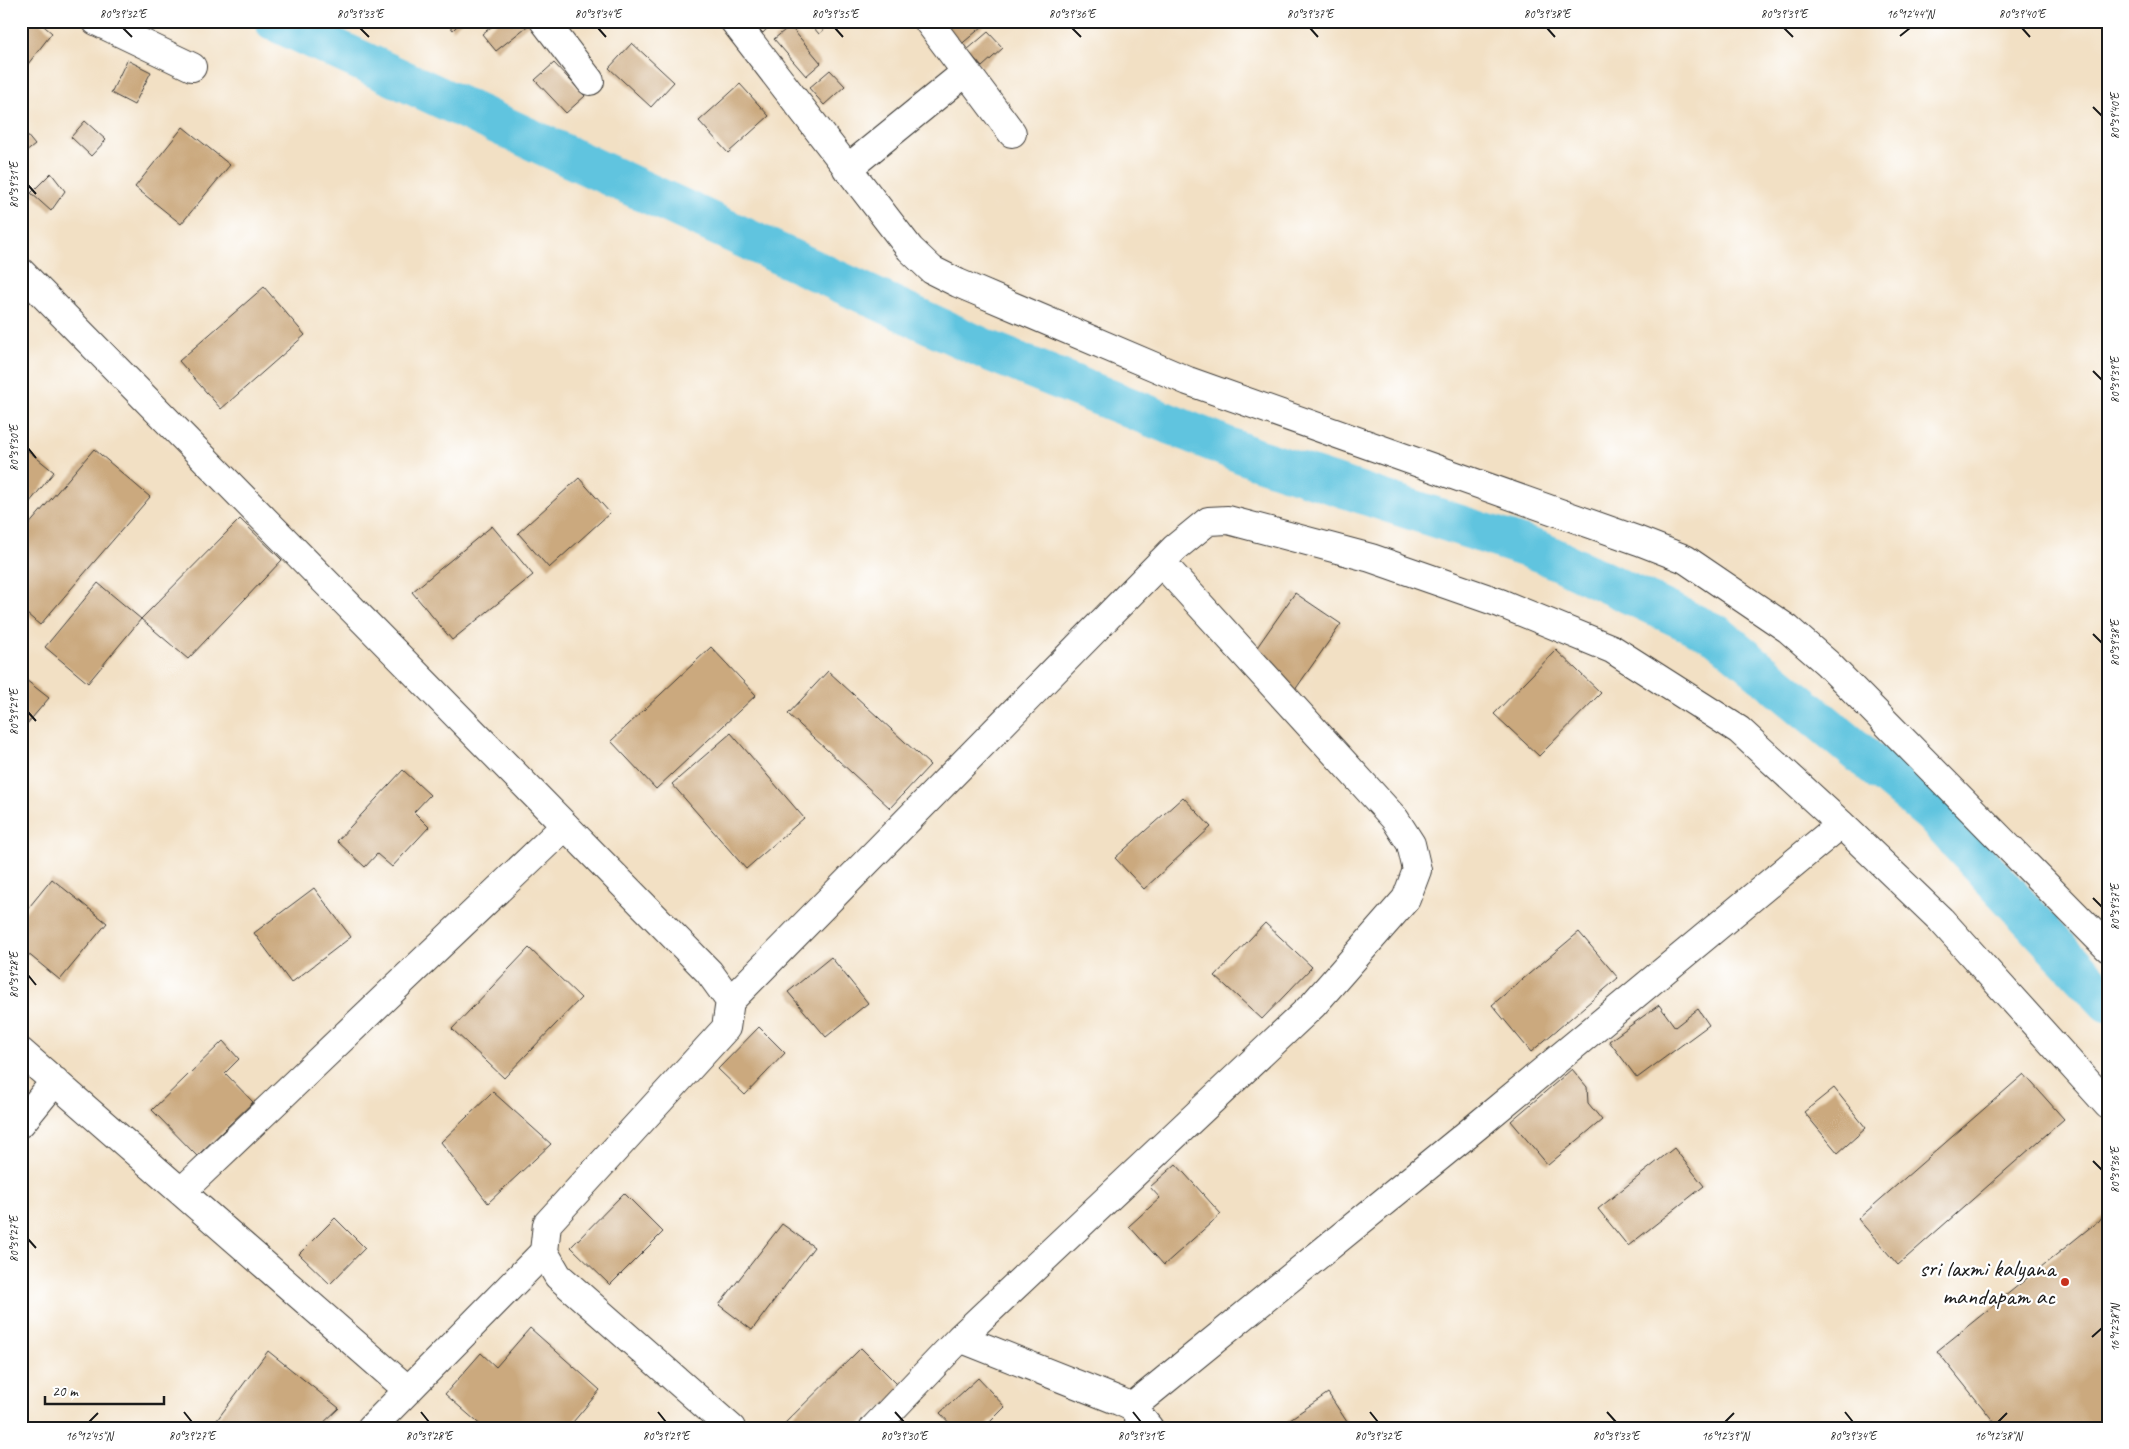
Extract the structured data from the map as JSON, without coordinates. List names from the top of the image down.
{
  "places": ["sri laxmi kalyana mandapam ac"],
  "scale_bar": "20 m",
  "coordinates": [
    "80°39'32\"E",
    "80°39'33\"E",
    "80°39'34\"E",
    "80°39'35\"E",
    "80°39'36\"E",
    "80°39'37\"E",
    "80°39'38\"E",
    "80°39'39\"E",
    "16°12'44\"N",
    "80°39'40\"E",
    "80°39'31\"E",
    "80°39'30\"E",
    "80°39'29\"E",
    "80°39'28\"E",
    "80°39'27\"E",
    "16°12'38\"N",
    "16°12'45\"N",
    "16°12'39\"N"
  ]
}
